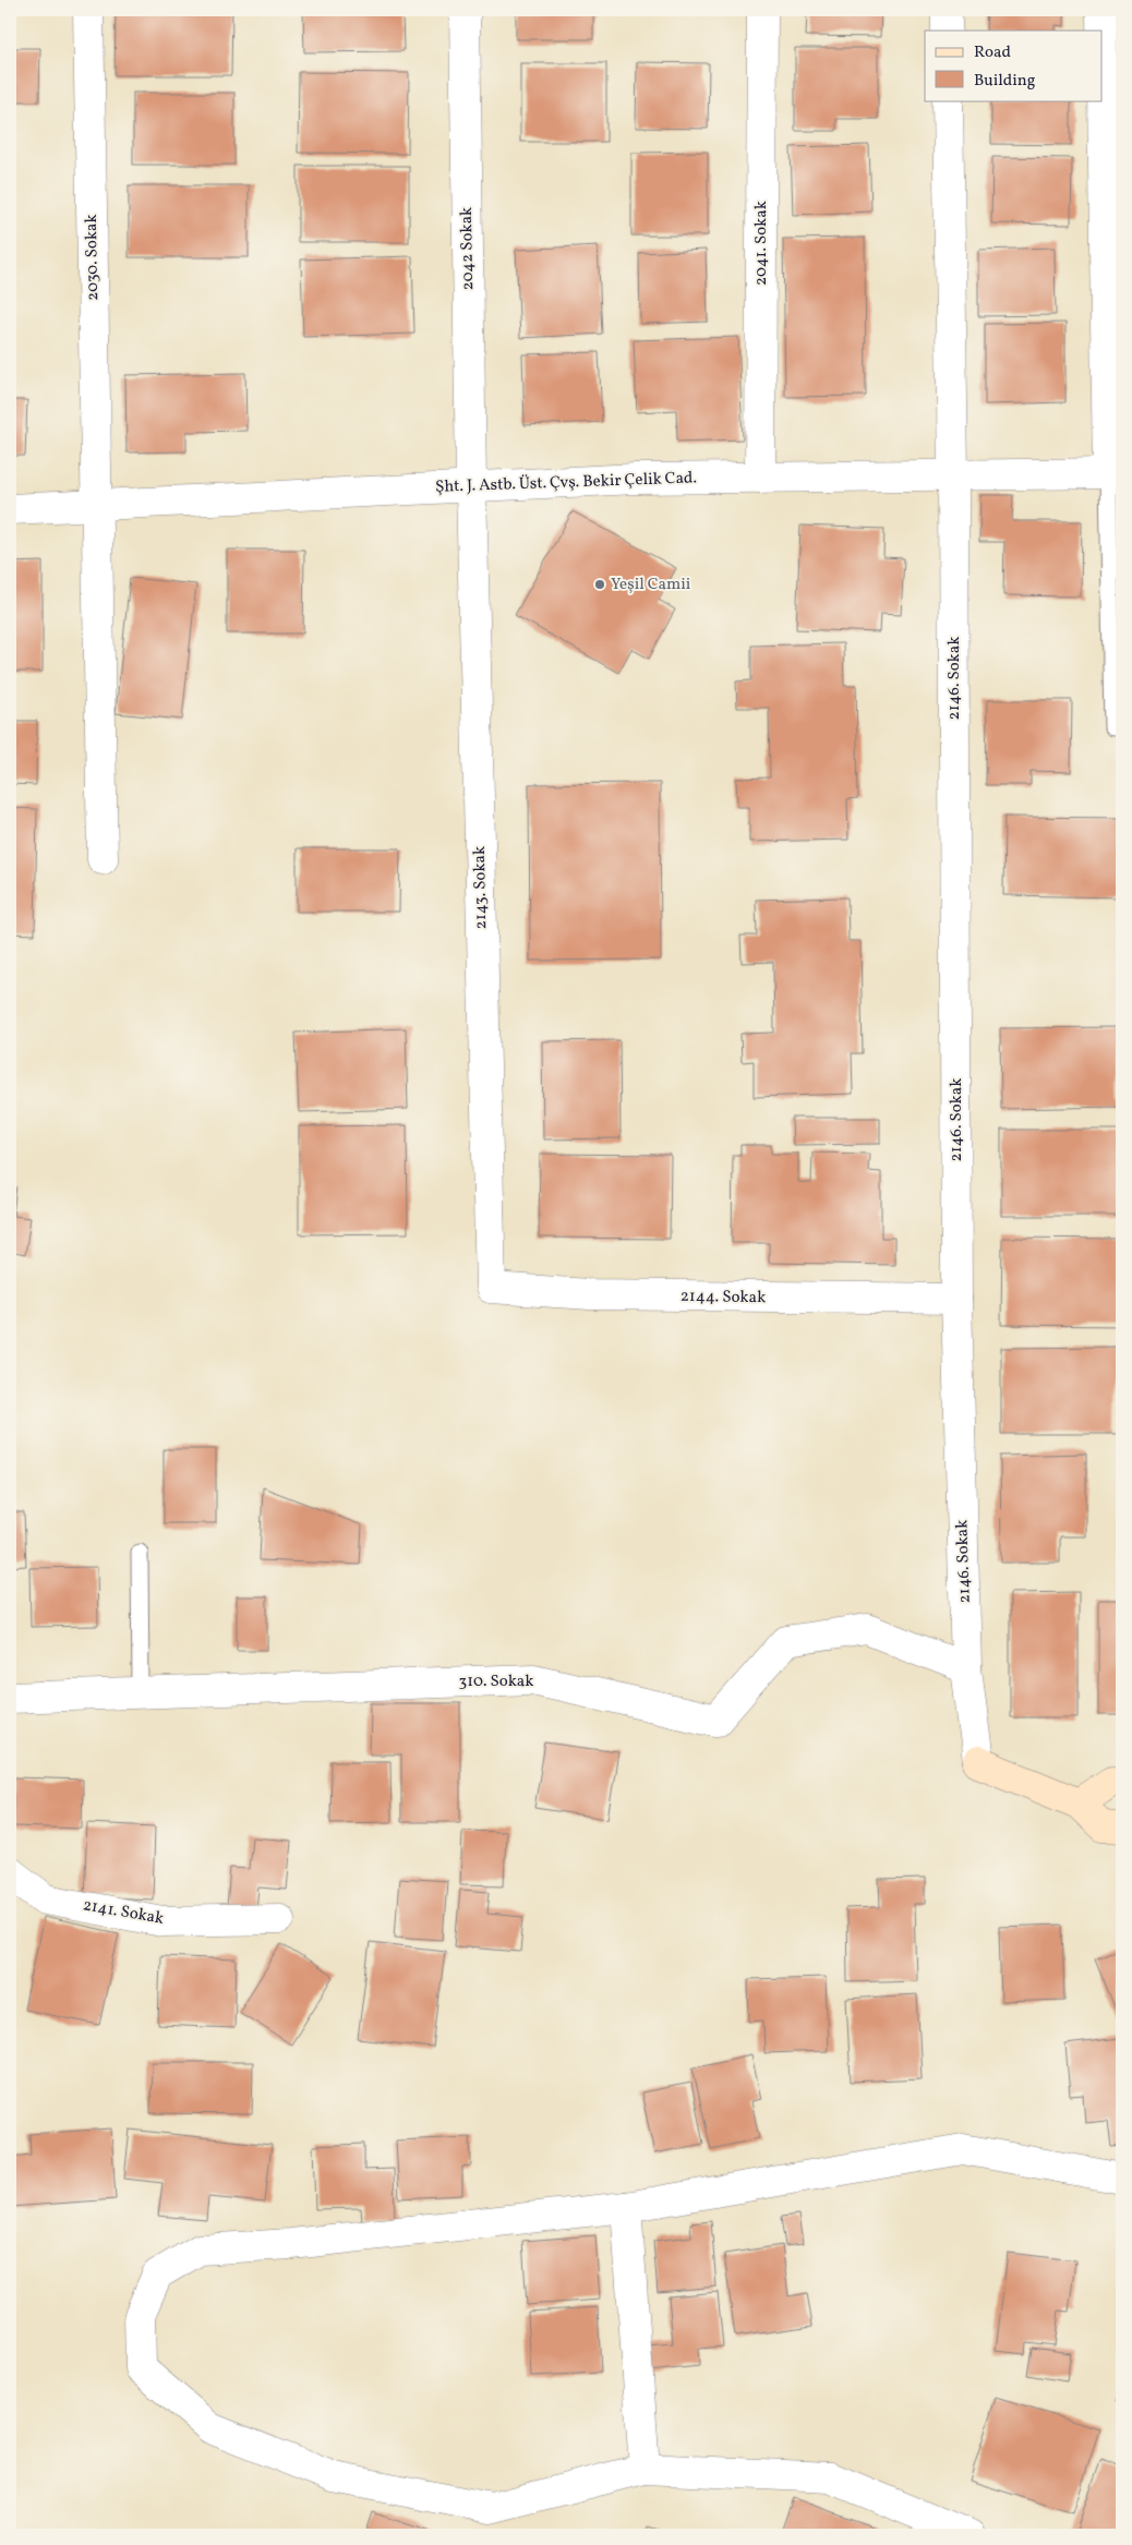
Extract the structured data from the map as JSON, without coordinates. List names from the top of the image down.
{
  "streets": {
    "street": [
      "2041. Sokak",
      "2042 Sokak",
      "2030. Sokak",
      "Şht. J. Astb. Üst. Çvş. Bekir Çelik Cad.",
      "2146. Sokak",
      "2143. Sokak",
      "2144. Sokak",
      "310. Sokak",
      "2141. Sokak"
    ]
  },
  "crossings": [
    ["2041. Sokak", "Şht. J. Astb. Üst. Çvş. Bekir Çelik Cad."],
    ["2042 Sokak", "Şht. J. Astb. Üst. Çvş. Bekir Çelik Cad."],
    ["2042 Sokak", "2143. Sokak"],
    ["2030. Sokak", "Şht. J. Astb. Üst. Çvş. Bekir Çelik Cad."],
    ["Şht. J. Astb. Üst. Çvş. Bekir Çelik Cad.", "2146. Sokak"],
    ["Şht. J. Astb. Üst. Çvş. Bekir Çelik Cad.", "2143. Sokak"],
    ["2146. Sokak", "2144. Sokak"],
    ["2146. Sokak", "310. Sokak"],
    ["2143. Sokak", "2144. Sokak"]
  ],
  "places": ["Yeşil Camii"],
  "legend": ["Road", "Building"]
}
